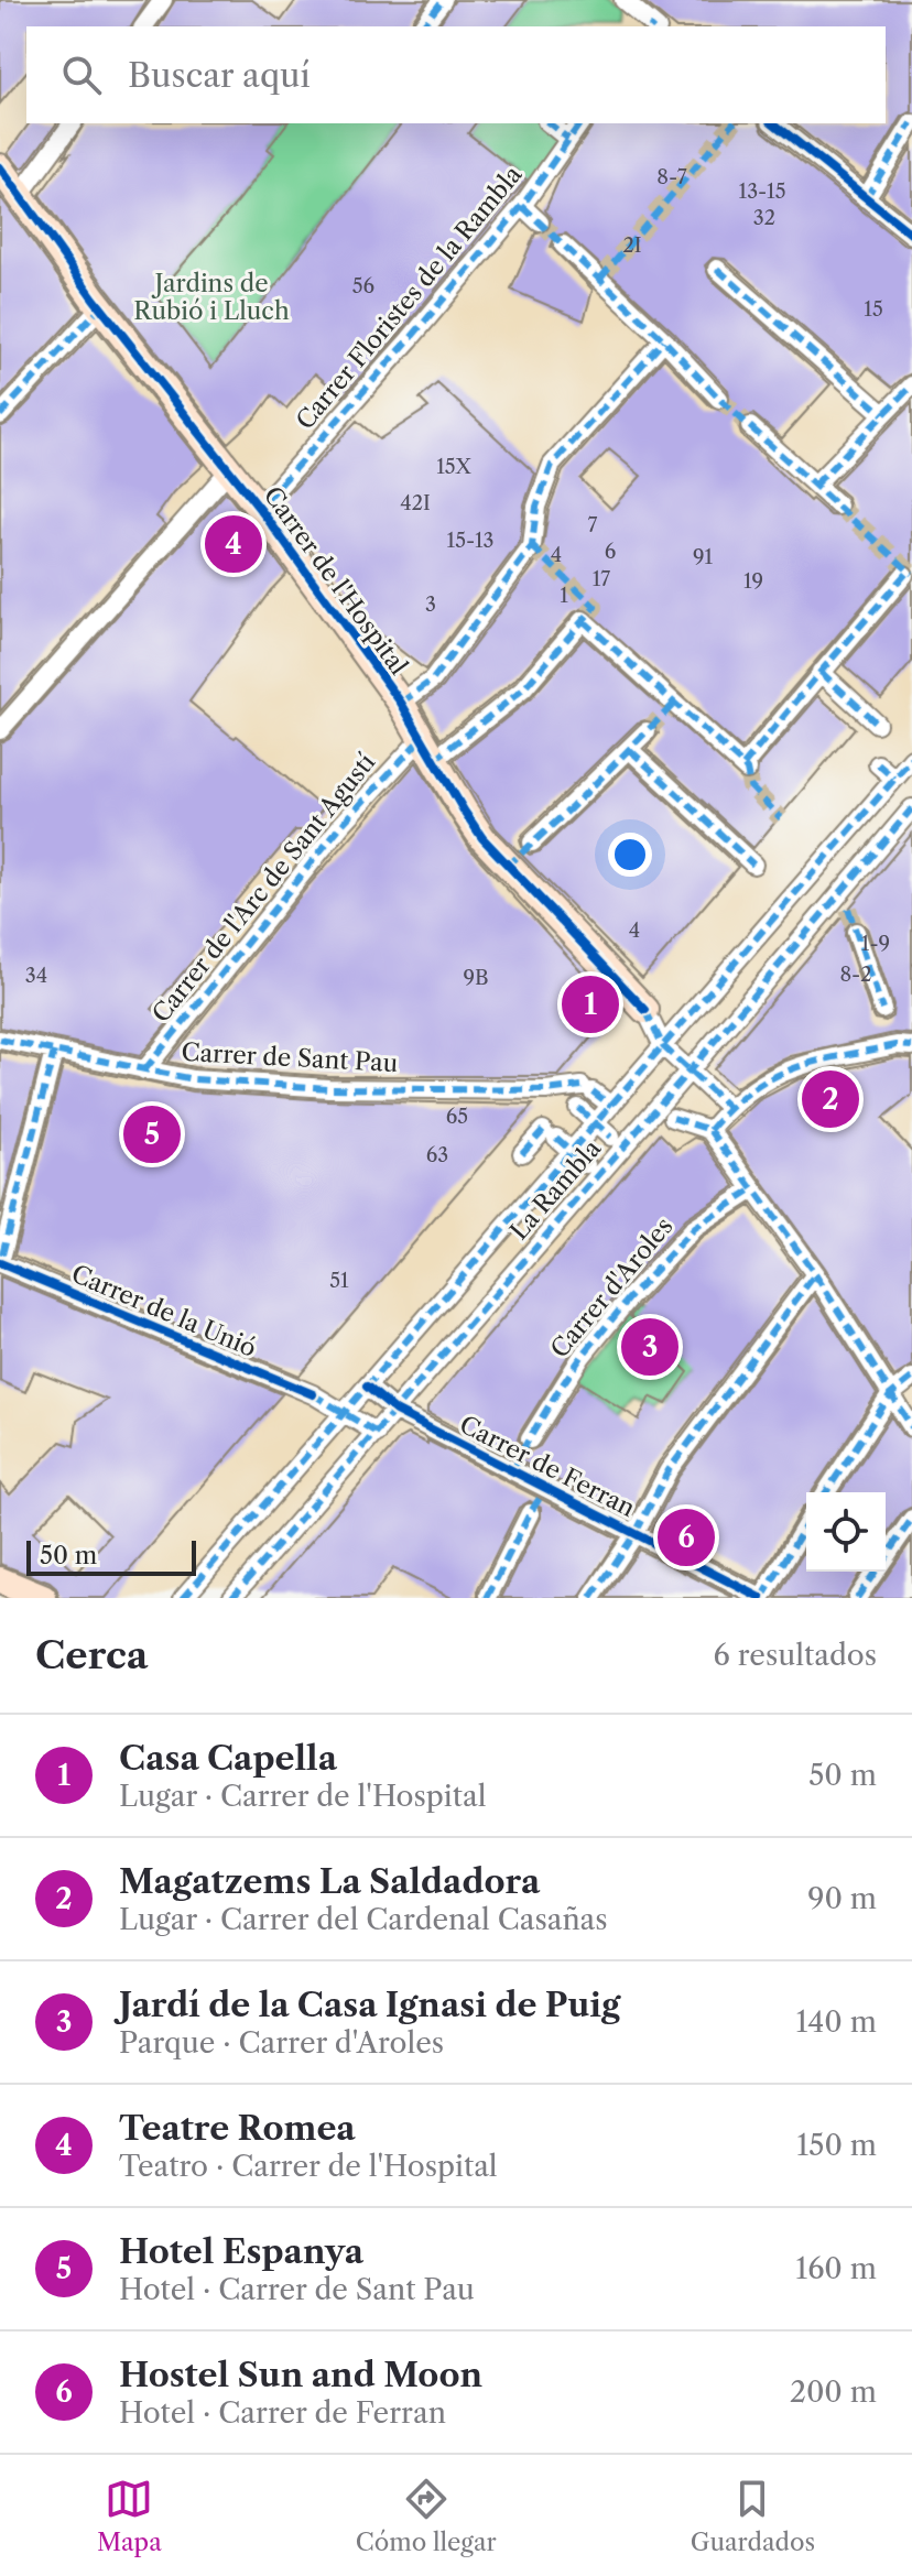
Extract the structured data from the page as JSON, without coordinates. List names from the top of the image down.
{
  "streets": {
    "street": [
      "Carrer Floristes de la Rambla",
      "Carrer de l'Hospital",
      "Carrer de l'Arc de Sant Agustí",
      "Carrer de Sant Pau",
      "La Rambla",
      "Carrer d'Aroles",
      "Carrer de la Unió",
      "Carrer de Ferran"
    ]
  },
  "crossings": [
    ["Carrer de l'Hospital", "Carrer de l'Arc de Sant Agustí"],
    ["Carrer de l'Arc de Sant Agustí", "Carrer de Sant Pau"],
    ["Carrer de Sant Pau", "La Rambla"],
    ["La Rambla", "Carrer de la Unió"],
    ["La Rambla", "Carrer de Ferran"]
  ],
  "parks": ["Jardins de Rubió i Lluch"],
  "house_numbers": [
    "8-7",
    "13-15",
    "32",
    "2I",
    "56",
    "15",
    "15X",
    "42I",
    "7",
    "15-13",
    "6",
    "4",
    "91",
    "17",
    "19",
    "1",
    "3",
    "4",
    "1-9",
    "8-2",
    "34",
    "9B",
    "65",
    "63",
    "51"
  ],
  "scale_bar": "50 m",
  "page": {
    "search": "Buscar aquí",
    "pins": [
      "4",
      "1",
      "2",
      "5",
      "3",
      "6"
    ],
    "scale": "50 m",
    "heading": ["Cerca", "6 resultados"],
    "list": [
      {
        "mark": "1",
        "name": "Casa Capella",
        "note": "Lugar · Carrer de l'Hospital",
        "value": "50 m"
      },
      {
        "mark": "2",
        "name": "Magatzems La Saldadora",
        "note": "Lugar · Carrer del Cardenal Casañas",
        "value": "90 m"
      },
      {
        "mark": "3",
        "name": "Jardí de la Casa Ignasi de Puig",
        "note": "Parque · Carrer d'Aroles",
        "value": "140 m"
      },
      {
        "mark": "4",
        "name": "Teatre Romea",
        "note": "Teatro · Carrer de l'Hospital",
        "value": "150 m"
      },
      {
        "mark": "5",
        "name": "Hotel Espanya",
        "note": "Hotel · Carrer de Sant Pau",
        "value": "160 m"
      },
      {
        "mark": "6",
        "name": "Hostel Sun and Moon",
        "note": "Hotel · Carrer de Ferran",
        "value": "200 m"
      }
    ],
    "nav": ["Mapa", "Cómo llegar", "Guardados"]
  }
}
